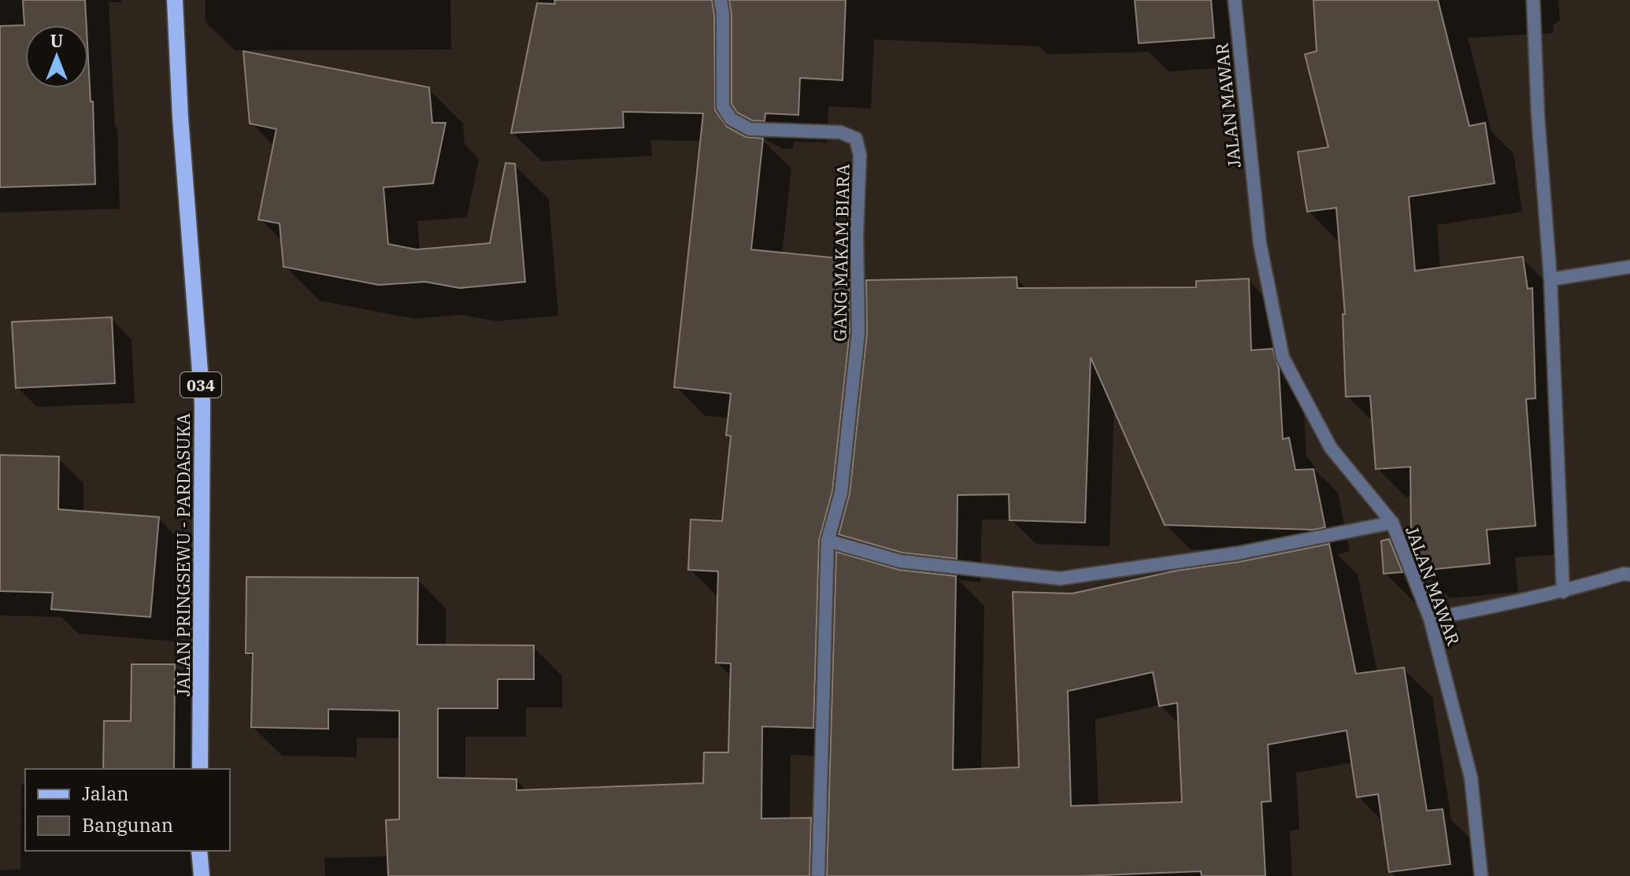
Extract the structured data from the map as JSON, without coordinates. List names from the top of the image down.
{
  "streets": {
    "main road": ["034", "JALAN PRINGSEWU - PARDASUKA"],
    "street": ["JALAN MAWAR", "GANG MAKAM BIARA"]
  },
  "legend": ["Jalan", "Bangunan"],
  "north": "top"
}
